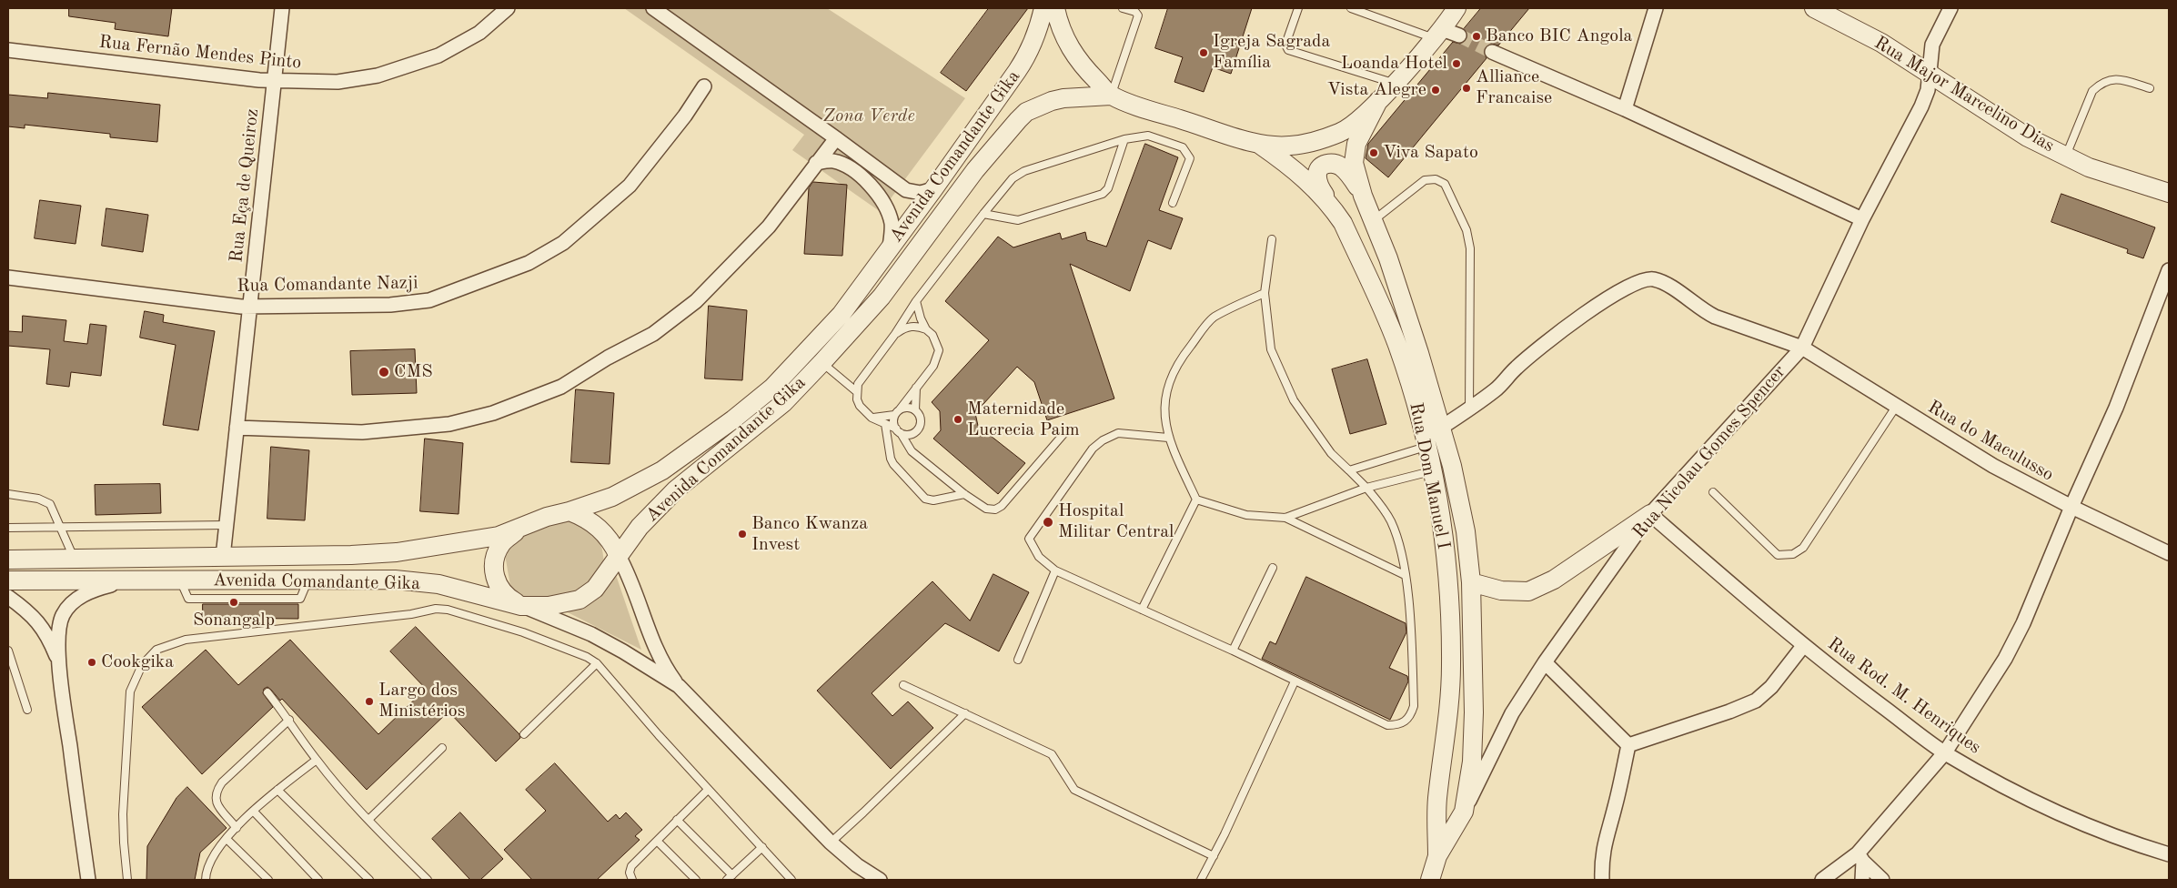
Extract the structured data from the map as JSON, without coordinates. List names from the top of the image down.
{
  "streets": {
    "street": [
      "Rua Fernão Mendes Pinto",
      "Rua Major Marcelino Dias",
      "Avenida Comandante Gika",
      "Rua Eça de Queiroz",
      "Rua Comandante Nazji",
      "Rua do Maculusso",
      "Rua Nicolau Gomes Spencer",
      "Rua Dom Manuel I",
      "Rua Rod. M. Henriques"
    ]
  },
  "crossings": [
    ["Rua Fernão Mendes Pinto", "Rua Eça de Queiroz"],
    ["Rua Major Marcelino Dias", "Rua Nicolau Gomes Spencer"],
    ["Avenida Comandante Gika", "Rua Eça de Queiroz"],
    ["Rua Eça de Queiroz", "Rua Comandante Nazji"],
    ["Rua do Maculusso", "Rua Nicolau Gomes Spencer"],
    ["Rua do Maculusso", "Rua Dom Manuel I"],
    ["Rua Nicolau Gomes Spencer", "Rua Dom Manuel I"],
    ["Rua Nicolau Gomes Spencer", "Rua Rod. M. Henriques"]
  ],
  "parks": ["Zona Verde"],
  "places": [
    "Banco BIC Angola",
    "Igreja Sagrada Família",
    "Loanda Hotel",
    "Alliance Francaise",
    "Vista Alegre",
    "Viva Sapato",
    "CMS",
    "Maternidade Lucrecia Paim",
    "Hospital Militar Central",
    "Banco Kwanza Invest",
    "Sonangalp",
    "Cookgika",
    "Largo dos Ministérios"
  ]
}
